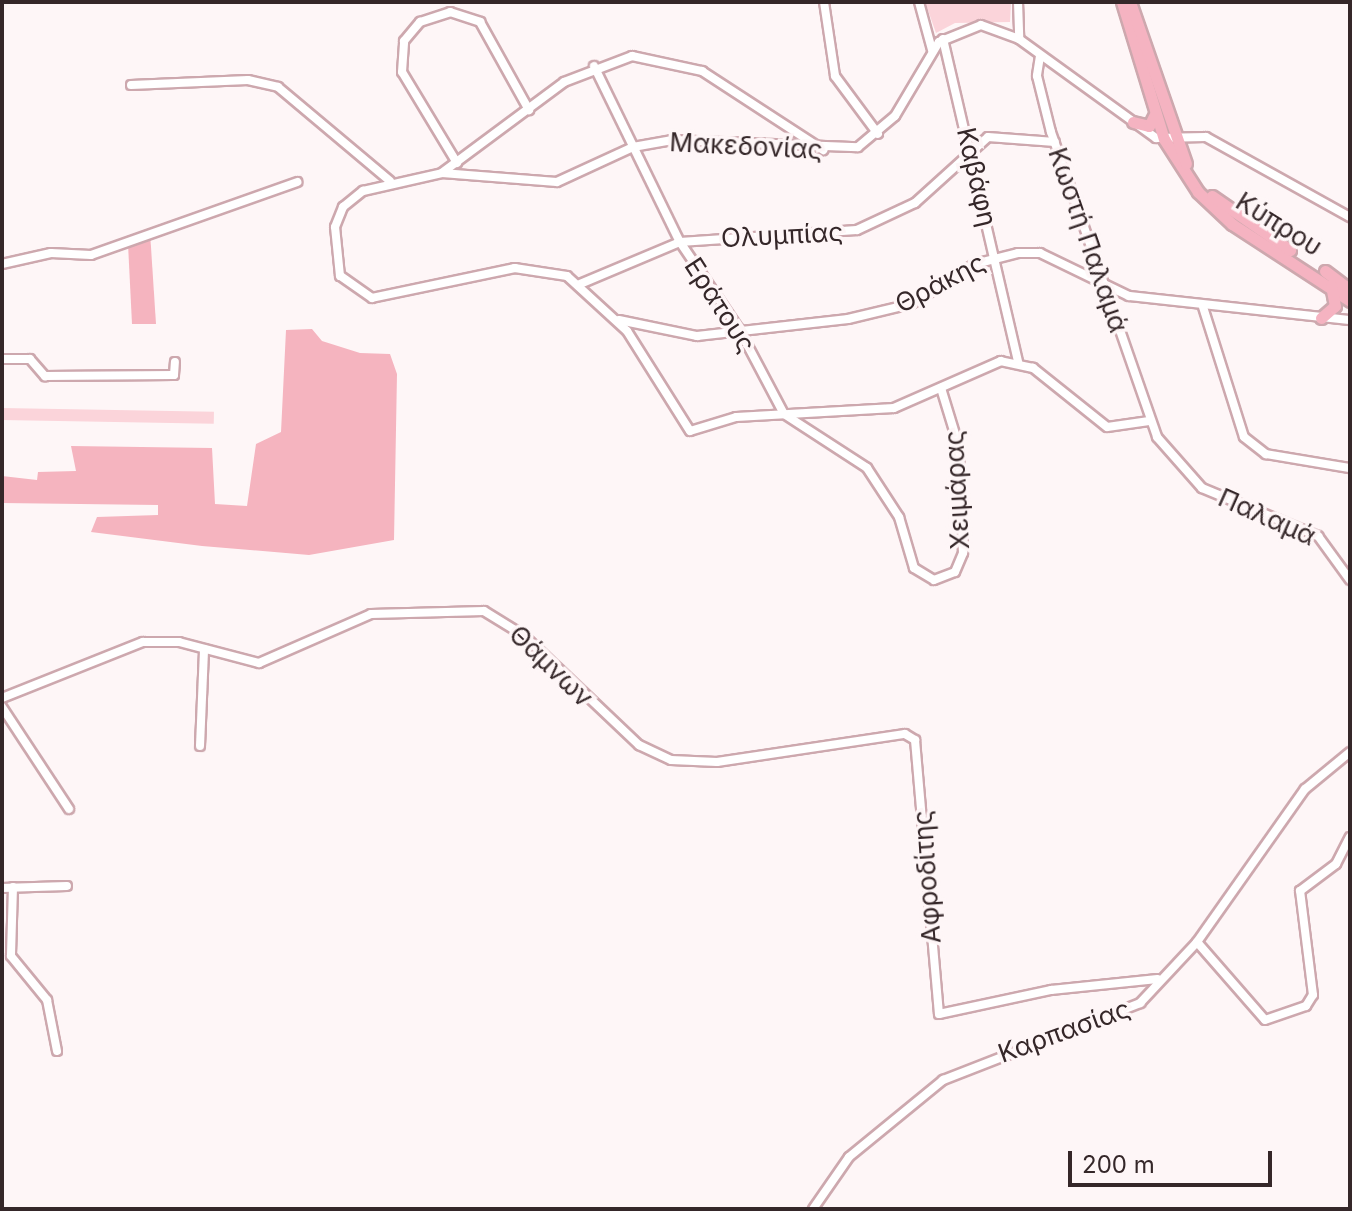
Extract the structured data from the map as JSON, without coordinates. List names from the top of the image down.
{
  "streets": {
    "main road": ["Κύπρου"],
    "street": [
      "Μακεδονίας",
      "Καβάφη",
      "Ολυμπίας",
      "Κωστή Παλαμά",
      "Θράκης",
      "Εράτους",
      "Χειμάρας",
      "Παλαμά",
      "Θάμνων",
      "Αφροδίτης",
      "Καρπασίας"
    ]
  },
  "crossings": [
    ["Μακεδονίας", "Καβάφη"],
    ["Μακεδονίας", "Ολυμπίας"],
    ["Μακεδονίας", "Θράκης"],
    ["Μακεδονίας", "Εράτους"],
    ["Μακεδονίας", "Χειμάρας"],
    ["Καβάφη", "Ολυμπίας"],
    ["Καβάφη", "Θράκης"],
    ["Ολυμπίας", "Κωστή Παλαμά"],
    ["Ολυμπίας", "Εράτους"],
    ["Κωστή Παλαμά", "Θράκης"],
    ["Κωστή Παλαμά", "Παλαμά"],
    ["Θράκης", "Εράτους"],
    ["Εράτους", "Χειμάρας"],
    ["Θάμνων", "Αφροδίτης"],
    ["Αφροδίτης", "Καρπασίας"]
  ],
  "scale_bar": "200 m"
}
